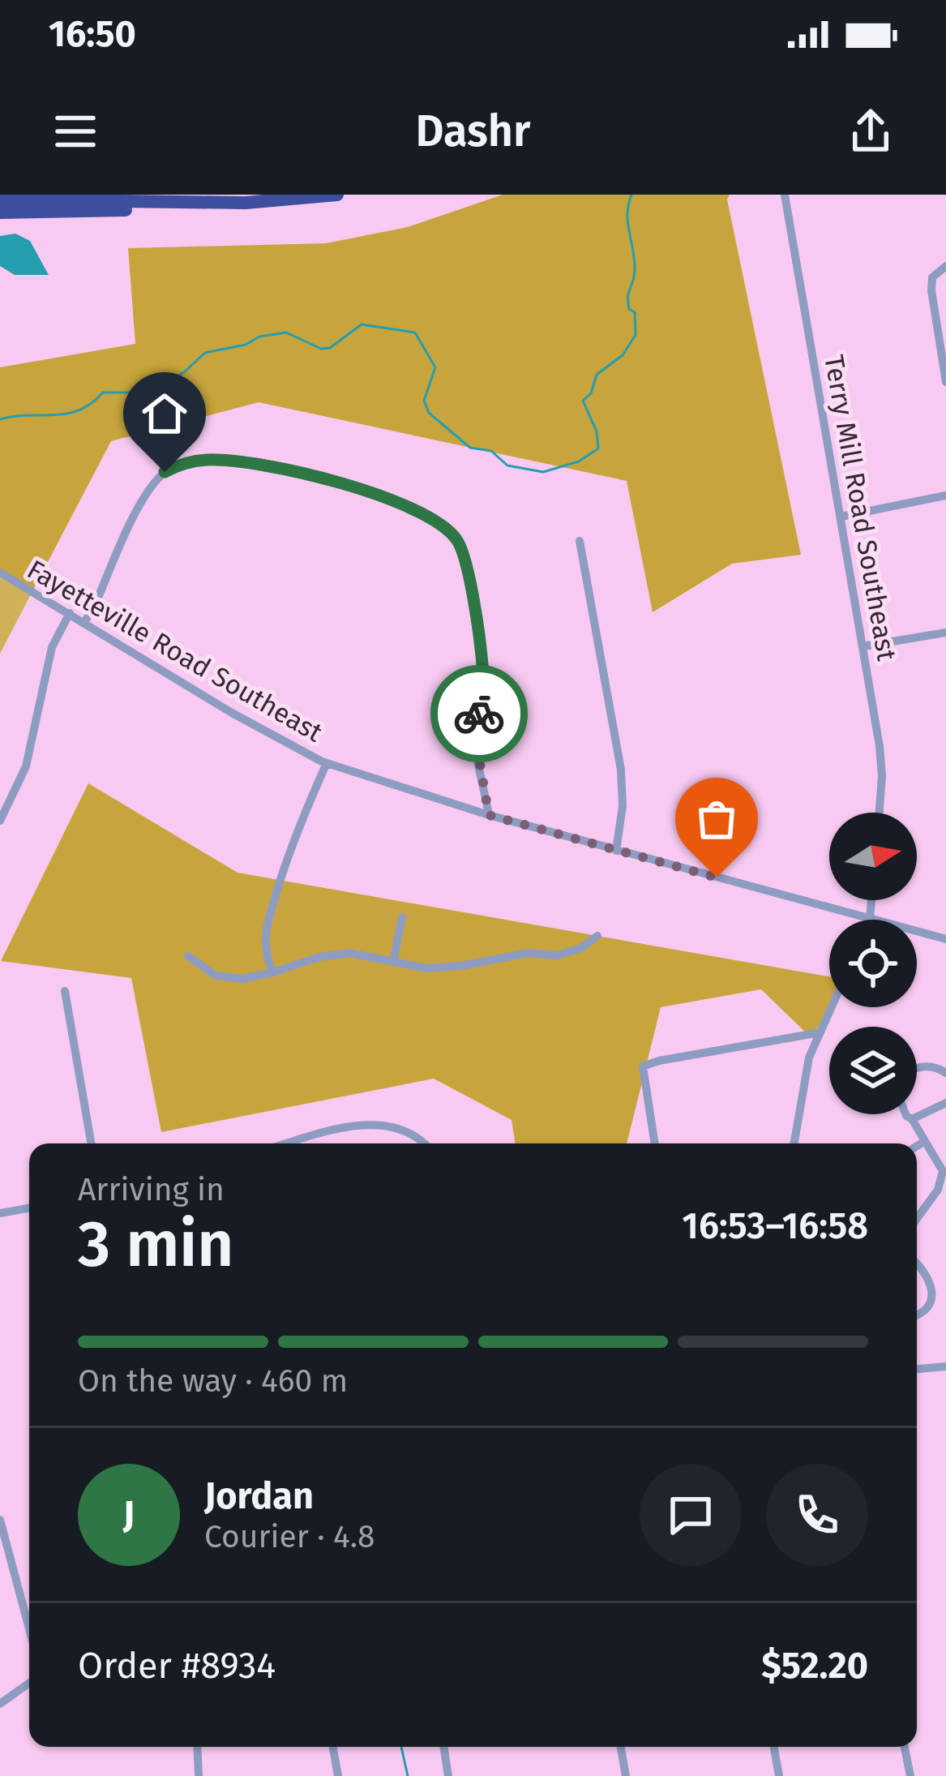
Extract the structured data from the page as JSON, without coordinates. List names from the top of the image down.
{
  "streets": {
    "street": ["Terry Mill Road Southeast", "Fayetteville Road Southeast"]
  },
  "north": "right",
  "page": {
    "status": "16:50",
    "header": "Dashr",
    "heading": ["3 min", "Arriving in", "16:53–16:58"],
    "panel": [
      "Jordan",
      "Courier · 4.8",
      "Order #8934",
      "$52.20"
    ],
    "bar": "On the way · 460 m",
    "round": "J"
  }
}
